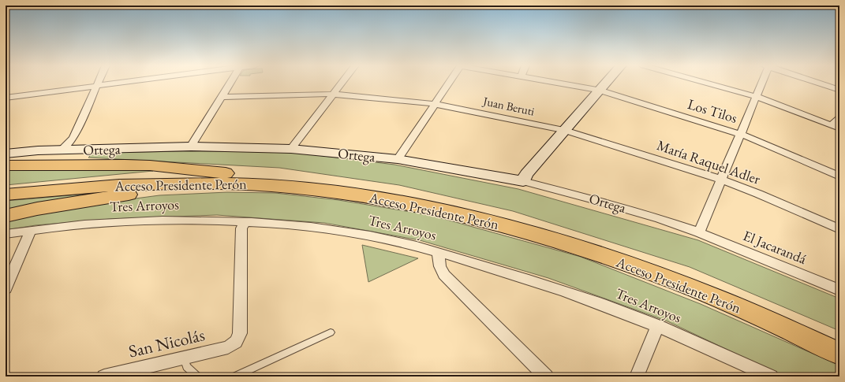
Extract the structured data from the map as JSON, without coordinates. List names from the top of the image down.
{
  "streets": {
    "highway": ["Acceso Presidente Perón"],
    "street": [
      "Juan Beruti",
      "Los Tilos",
      "Ortega",
      "María Raquel Adler",
      "Tres Arroyos",
      "El Jacarandá",
      "San Nicolás"
    ]
  },
  "crossings": [
    ["Juan Beruti", "María Raquel Adler"],
    ["Ortega", "El Jacarandá"],
    ["Tres Arroyos", "San Nicolás"]
  ]
}
